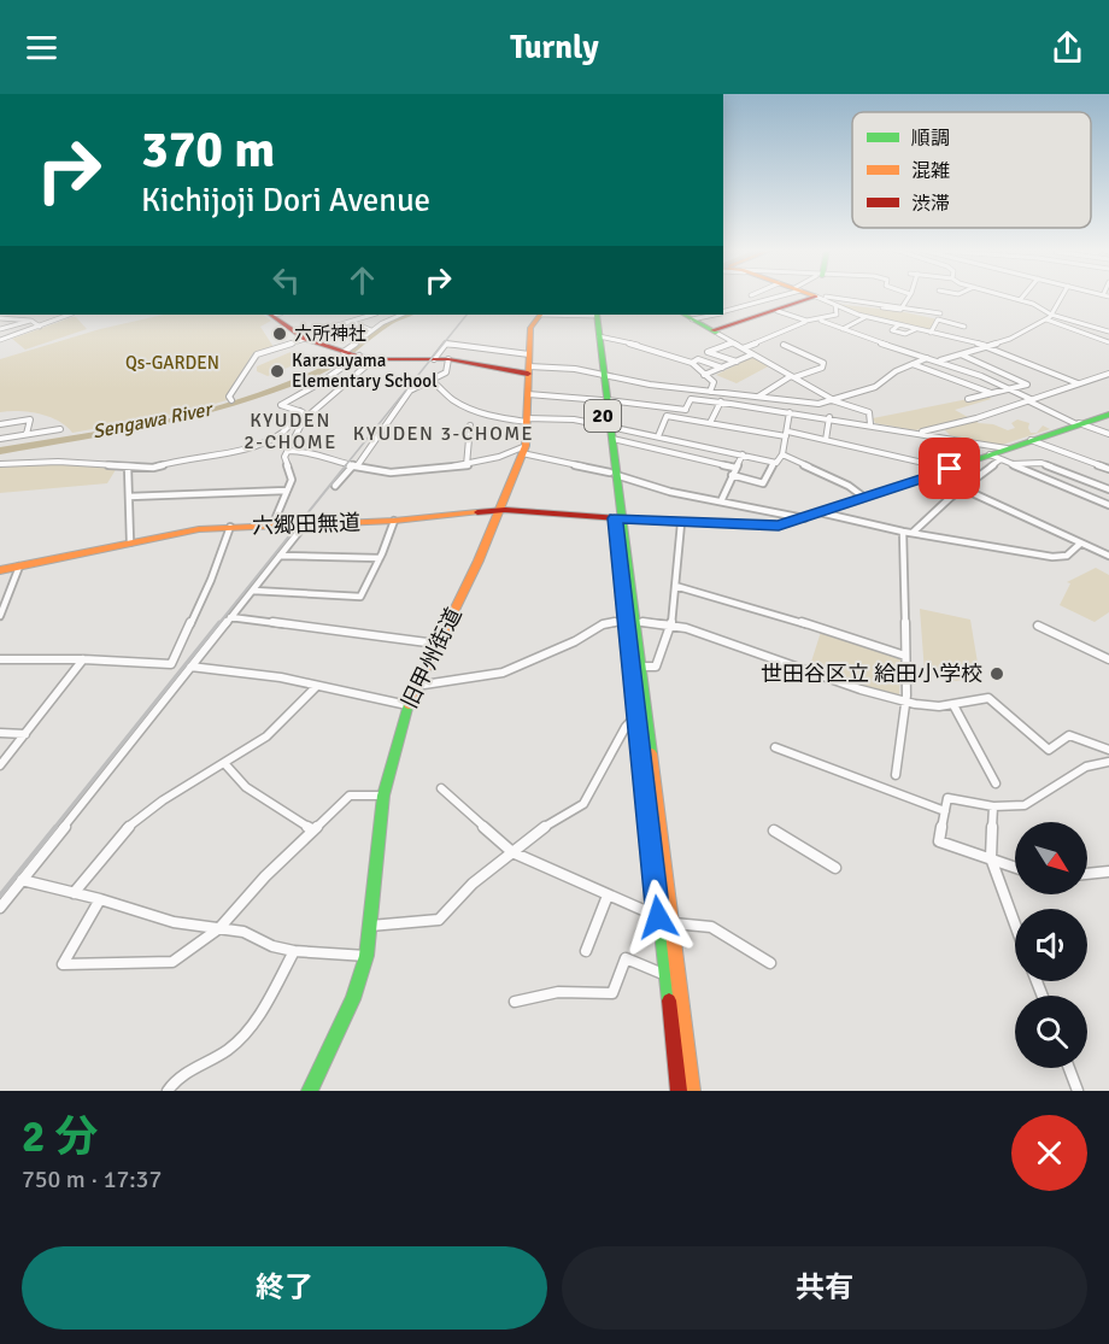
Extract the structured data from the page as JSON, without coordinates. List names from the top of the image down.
{
  "streets": {
    "main road": ["20", "六郷田無道", "旧甲州街道"]
  },
  "crossings": [
    ["20", "六郷田無道"],
    ["六郷田無道", "旧甲州街道"]
  ],
  "districts": ["KYUDEN 2-CHOME", "KYUDEN 3-CHOME"],
  "water": ["Sengawa River"],
  "parks": ["Qs-GARDEN"],
  "places": ["六所神社", "Karasuyama Elementary School", "世田谷区立 給田小学校"],
  "legend": ["順調", "混雑", "渋滞"],
  "north": "bottom right",
  "page": {
    "header": "Turnly",
    "turn": ["370 m", "Kichijoji Dori Avenue"],
    "heading": ["2 分", "750 m · 17:37"],
    "buttons": ["終了", "共有"]
  }
}
